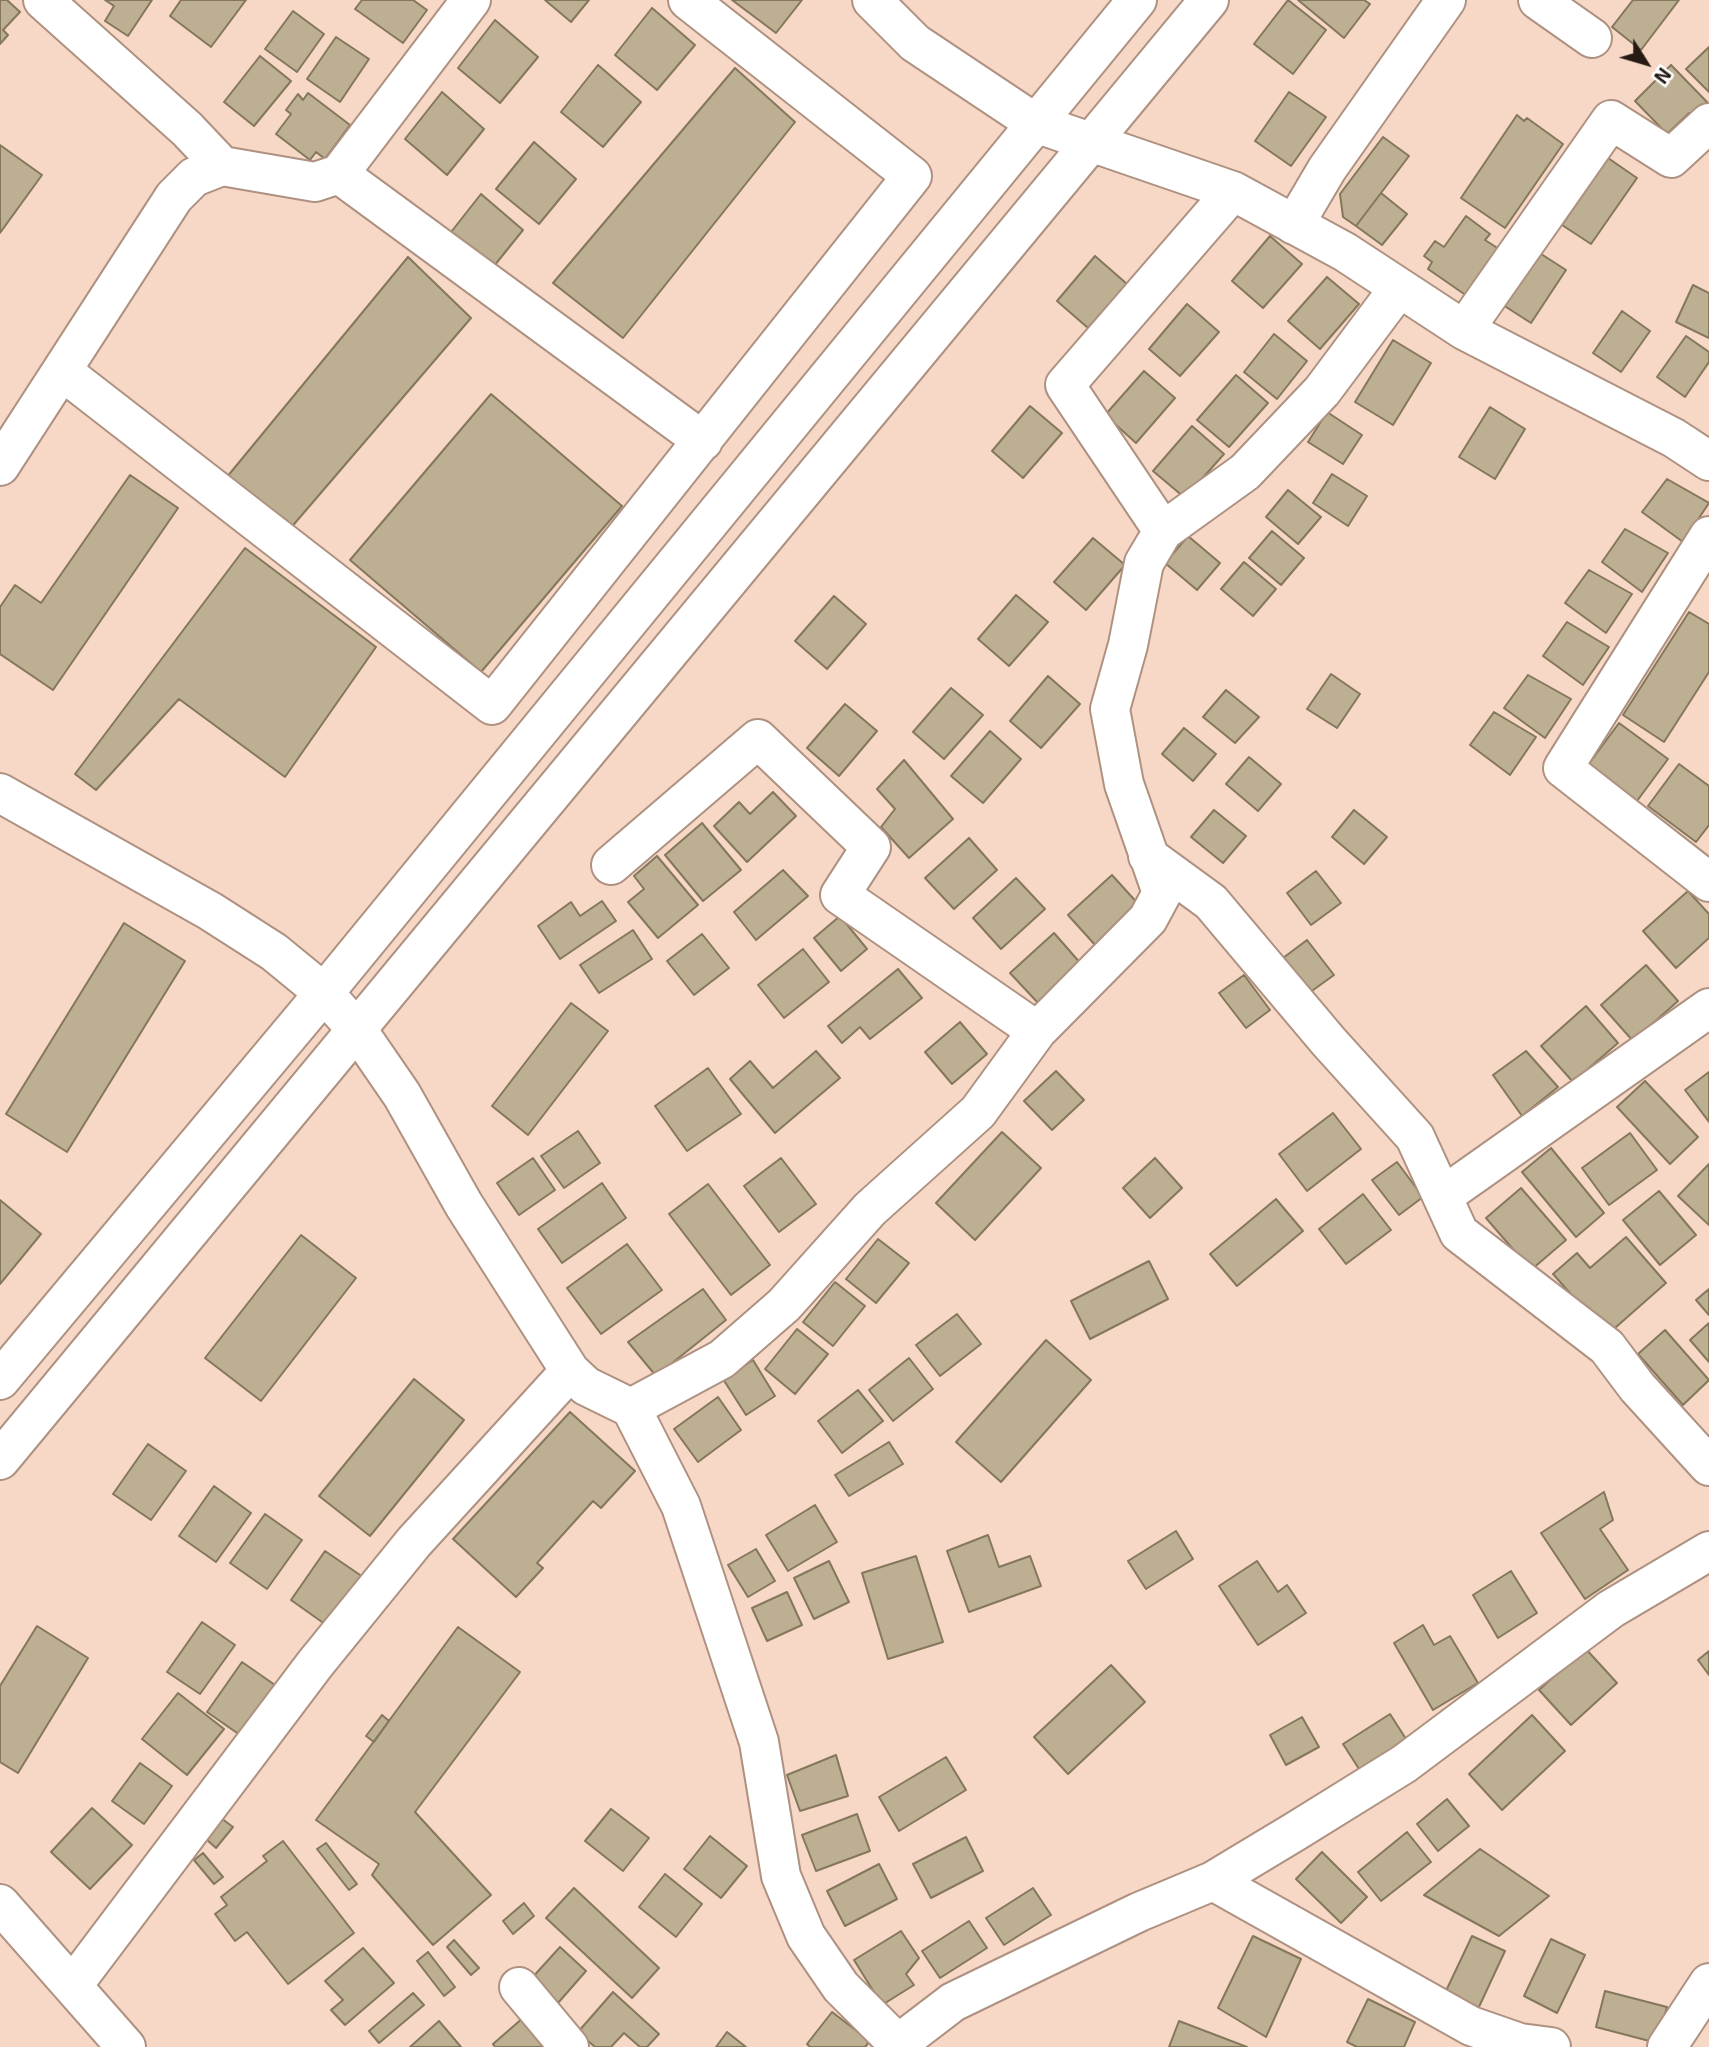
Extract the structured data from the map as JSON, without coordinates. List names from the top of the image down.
{
  "north": "bottom right"
}
